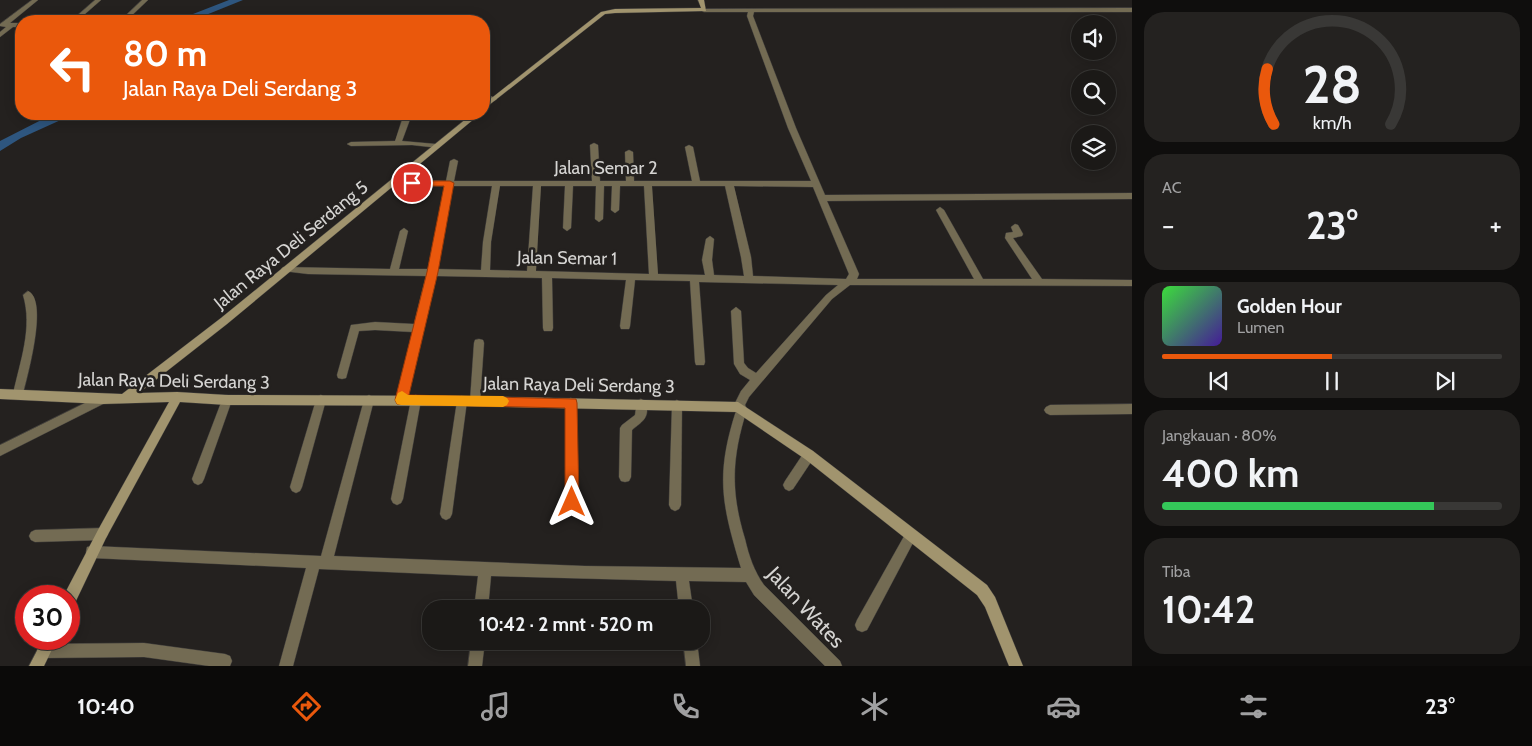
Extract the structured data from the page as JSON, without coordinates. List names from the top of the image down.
{
  "streets": {
    "street": [
      "Jalan Semar 2",
      "Jalan Raya Deli Serdang 5",
      "Jalan Semar 1",
      "Jalan Raya Deli Serdang 3",
      "Jalan Wates"
    ]
  },
  "crossings": [
    ["Jalan Semar 2", "Jalan Raya Deli Serdang 5"],
    ["Jalan Raya Deli Serdang 5", "Jalan Semar 1"],
    ["Jalan Raya Deli Serdang 5", "Jalan Raya Deli Serdang 3"]
  ],
  "page": {
    "turn": ["80 m", "Jalan Raya Deli Serdang 3"],
    "tile": [
      "AC",
      ["Jangkauan · 80%", "400 km"],
      ["Tiba", "10:42"]
    ],
    "heat": ["−", "23°", "+"],
    "song": ["Golden Hour", "Lumen"],
    "limit": "30",
    "trip": "10:42 · 2 mnt · 520 m",
    "tabs": ["10:40", "23°"],
    "gauge": ["28", "km/h"]
  }
}
